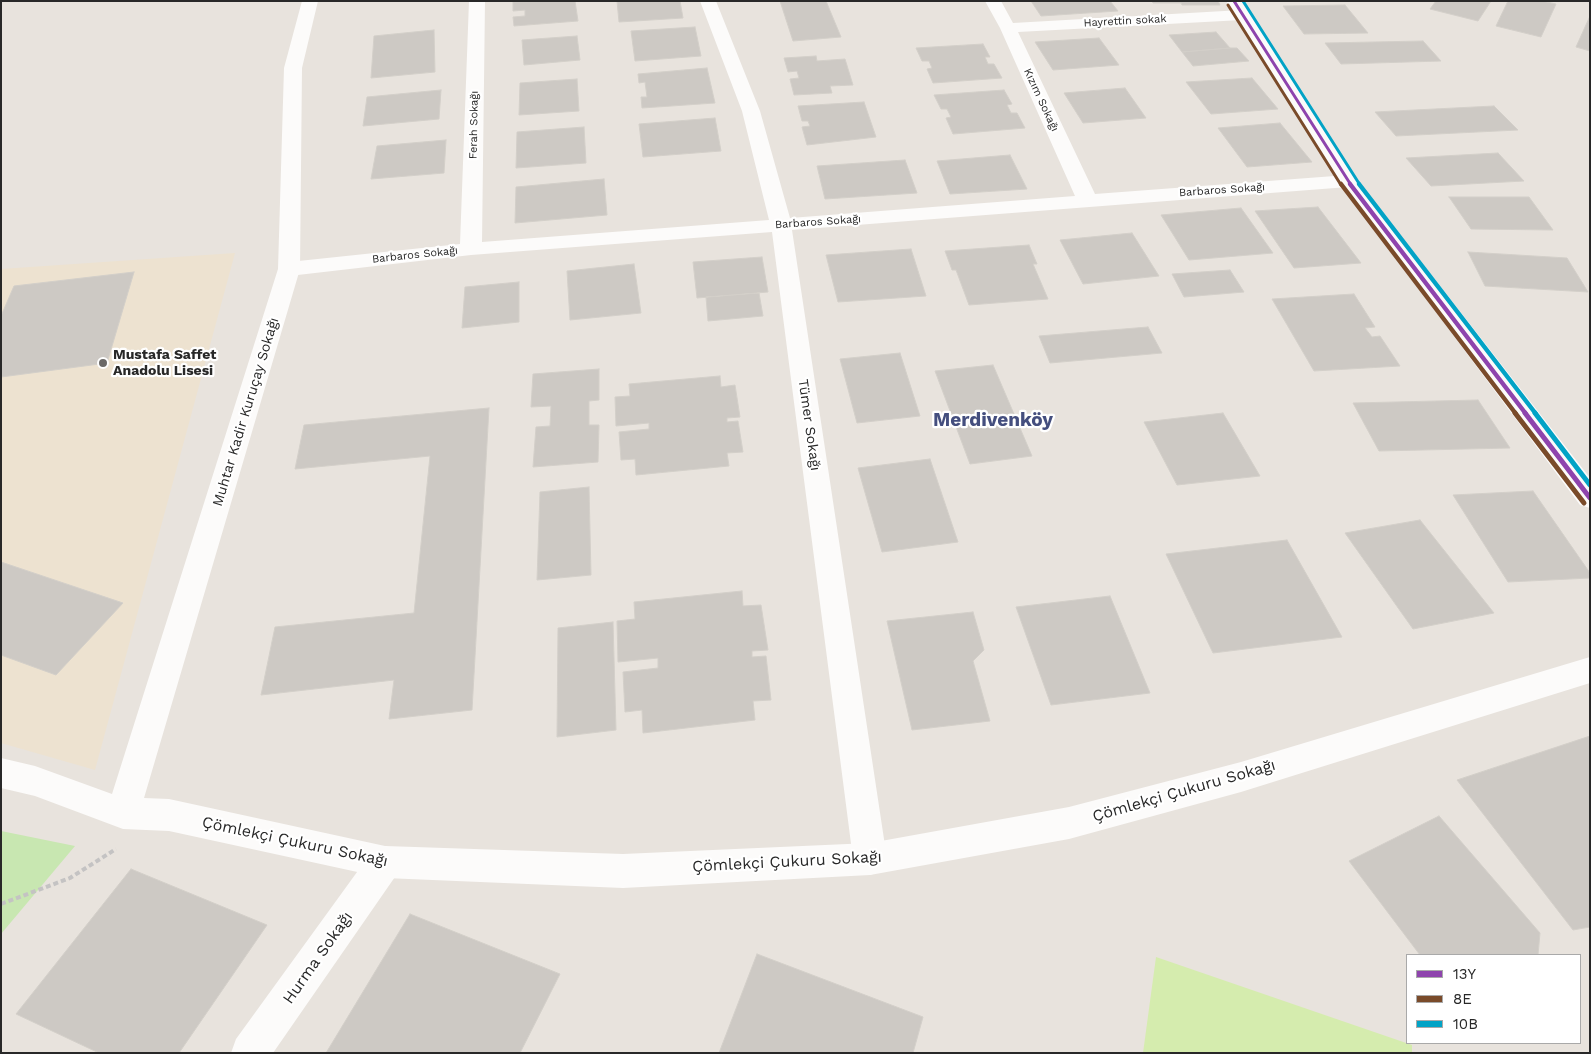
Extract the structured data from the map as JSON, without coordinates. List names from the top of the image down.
{
  "streets": {
    "street": [
      "Hayrettin sokak",
      "Kızım Sokağı",
      "Ferah Sokağı",
      "Barbaros Sokağı",
      "Muhtar Kadir Kuruçay Sokağı",
      "Tümer Sokağı",
      "Çömlekçi Çukuru Sokağı",
      "Hurma Sokağı"
    ]
  },
  "crossings": [
    ["Hayrettin sokak", "Kızım Sokağı"],
    ["Kızım Sokağı", "Barbaros Sokağı"],
    ["Ferah Sokağı", "Barbaros Sokağı"],
    ["Barbaros Sokağı", "Muhtar Kadir Kuruçay Sokağı"],
    ["Barbaros Sokağı", "Tümer Sokağı"],
    ["Muhtar Kadir Kuruçay Sokağı", "Çömlekçi Çukuru Sokağı"],
    ["Tümer Sokağı", "Çömlekçi Çukuru Sokağı"],
    ["Çömlekçi Çukuru Sokağı", "Hurma Sokağı"]
  ],
  "districts": ["Merdivenköy"],
  "places": ["Mustafa Saffet Anadolu Lisesi"],
  "lines": ["transit line 13Y", "transit line 10B", "transit line 8E"],
  "legend": ["13Y", "8E", "10B"]
}
